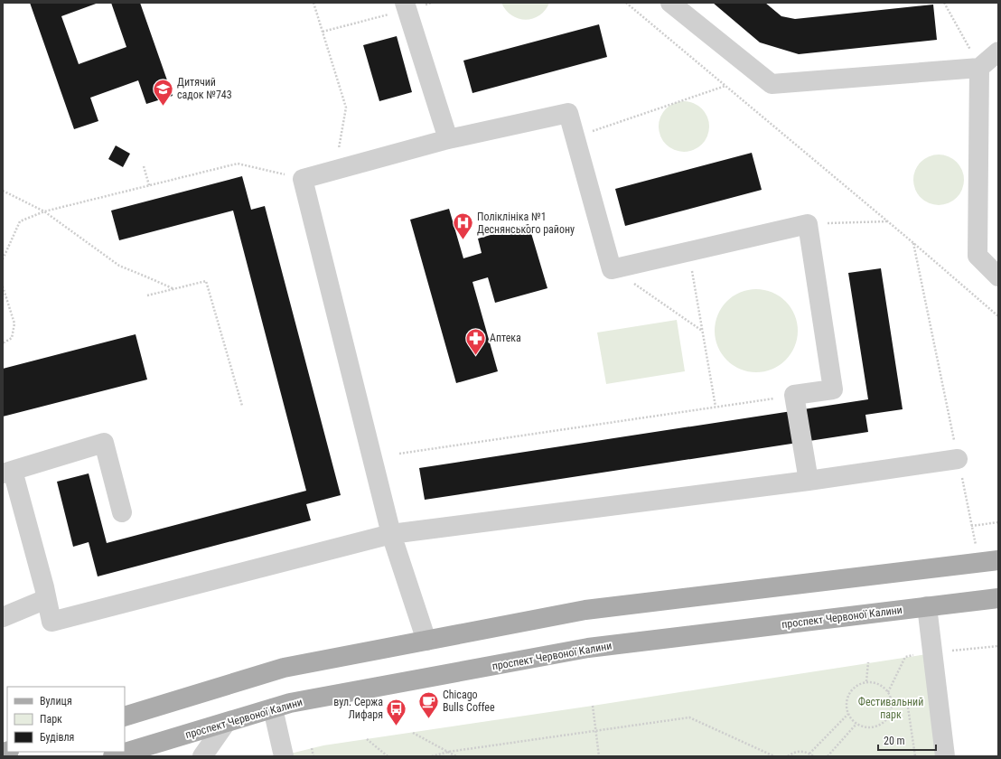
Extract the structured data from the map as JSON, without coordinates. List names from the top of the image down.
{
  "streets": {
    "main road": ["проспект Червоної Калини"]
  },
  "parks": ["Фестивальний парк"],
  "places": {
    "school or university": ["Дитячий садок №743"],
    "hospital": ["Поліклініка №1 Деснянського району"],
    "pharmacy": ["Аптека"],
    "cafe": ["Chicago Bulls Coffee"],
    "bus stop": ["вул. Сержа Лифаря"]
  },
  "legend": ["Вулиця", "Парк", "Будівля"],
  "scale_bar": "20 m"
}
